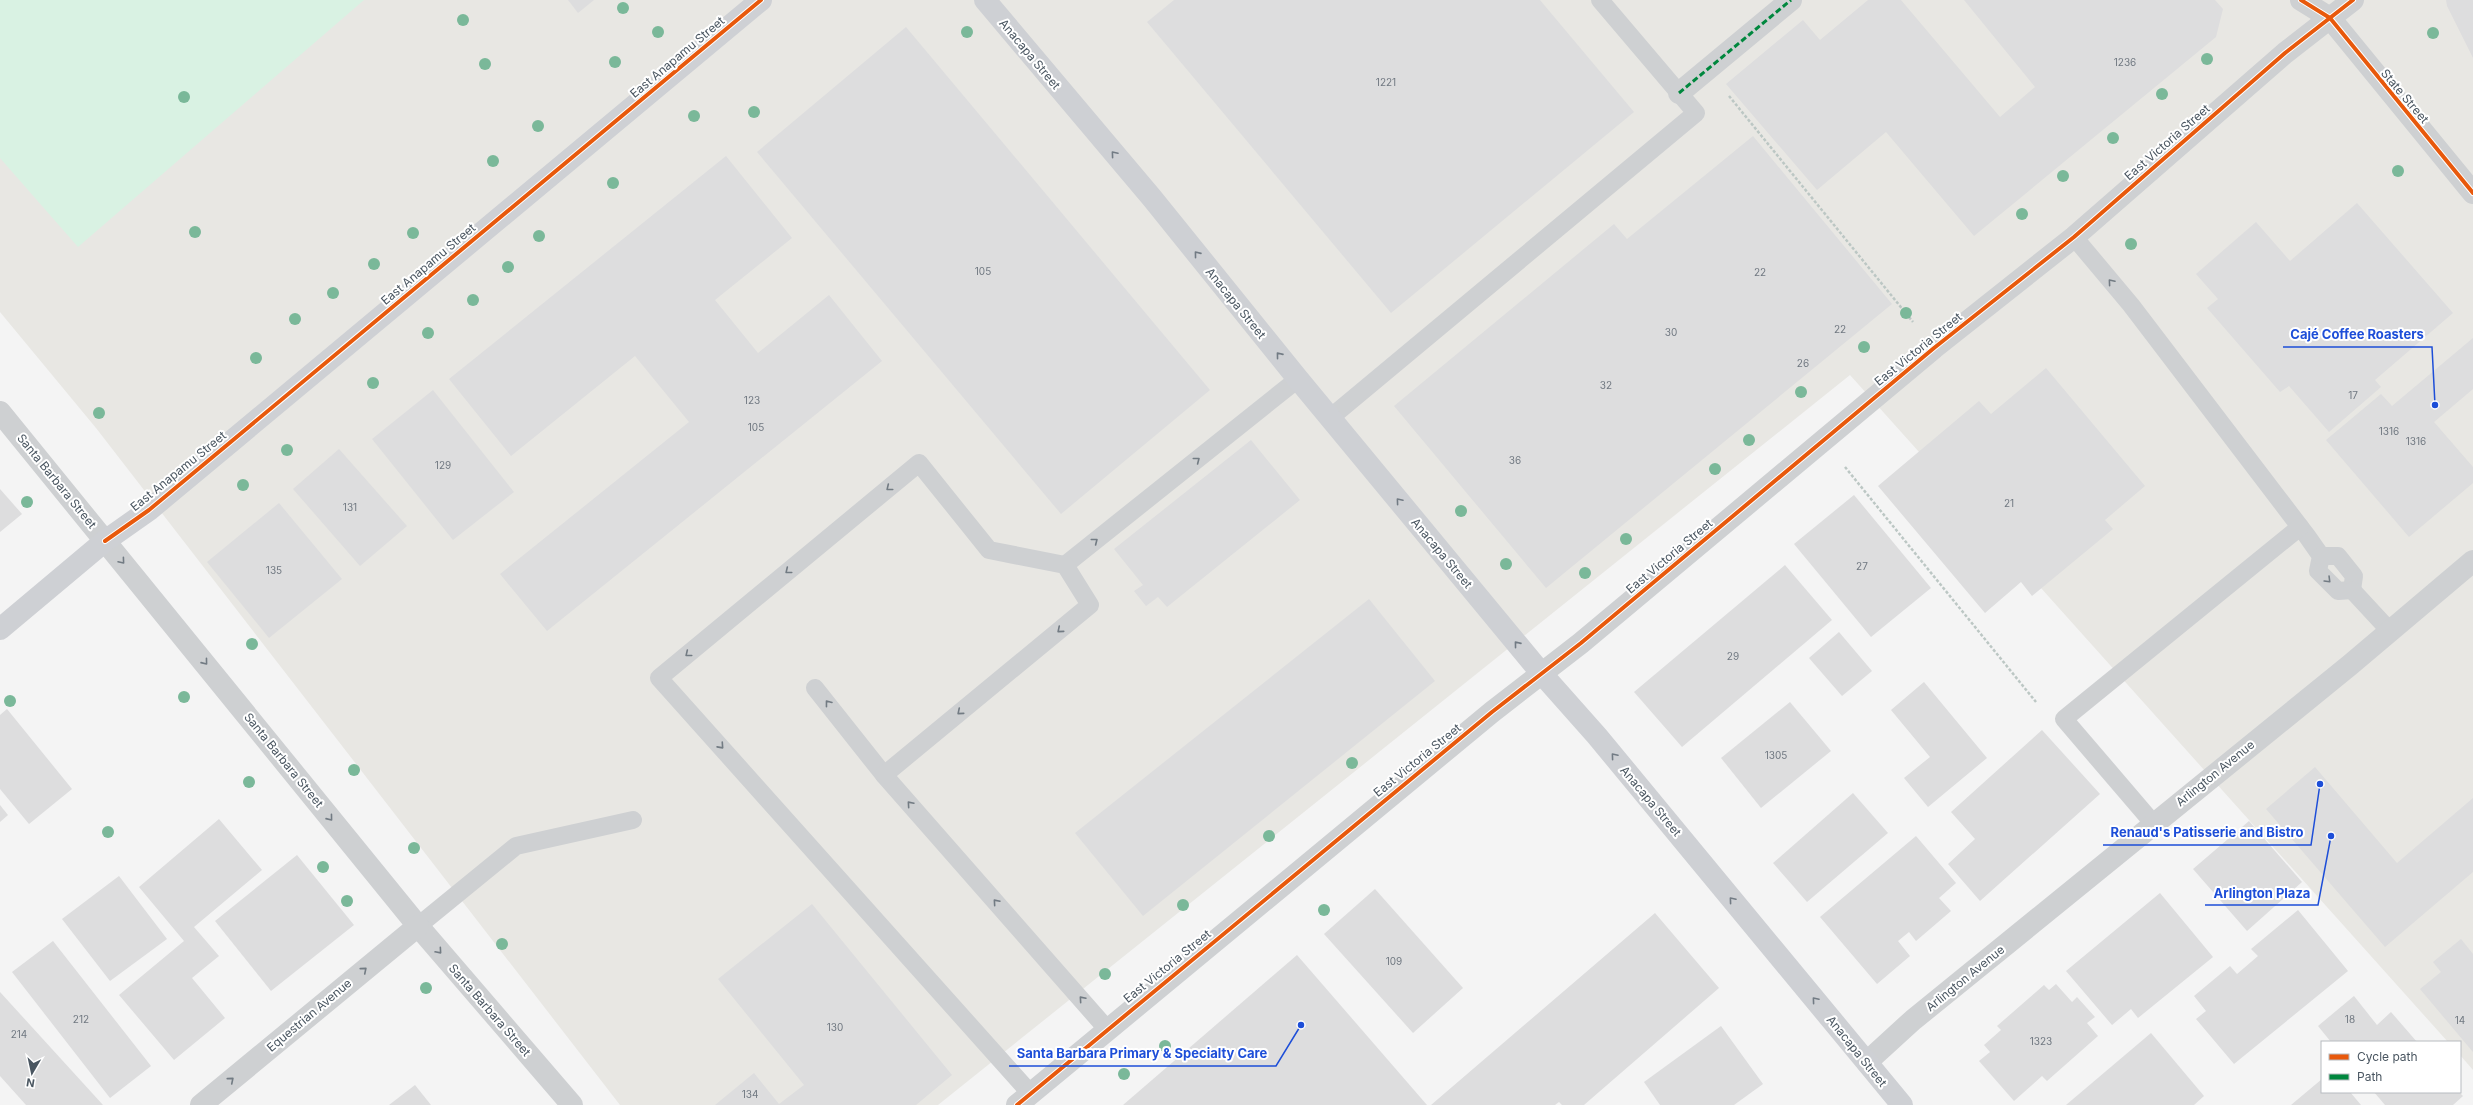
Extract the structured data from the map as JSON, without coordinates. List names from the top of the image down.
{
  "streets": {
    "street": [
      "Anacapa Street",
      "East Anapamu Street",
      "State Street",
      "East Victoria Street",
      "Santa Barbara Street",
      "Arlington Avenue",
      "Equestrian Avenue"
    ]
  },
  "crossings": [
    ["Anacapa Street", "East Victoria Street"],
    ["Anacapa Street", "Arlington Avenue"],
    ["East Anapamu Street", "Santa Barbara Street"],
    ["State Street", "East Victoria Street"],
    ["Santa Barbara Street", "Equestrian Avenue"]
  ],
  "one_way": ["Anacapa Street", "Santa Barbara Street", "Equestrian Avenue"],
  "places": [
    "Cajé Coffee Roasters",
    "Renaud's Patisserie and Bistro",
    "Arlington Plaza",
    "Santa Barbara Primary & Specialty Care"
  ],
  "house_numbers": [
    "1236",
    "1221",
    "105",
    "22",
    "22",
    "30",
    "26",
    "32",
    "17",
    "123",
    "105",
    "1316",
    "1316",
    "36",
    "129",
    "21",
    "131",
    "27",
    "135",
    "29",
    "1305",
    "109",
    "212",
    "18",
    "14",
    "130",
    "214",
    "1323",
    "134"
  ],
  "legend": ["Cycle path", "Path"],
  "north": "bottom"
}
